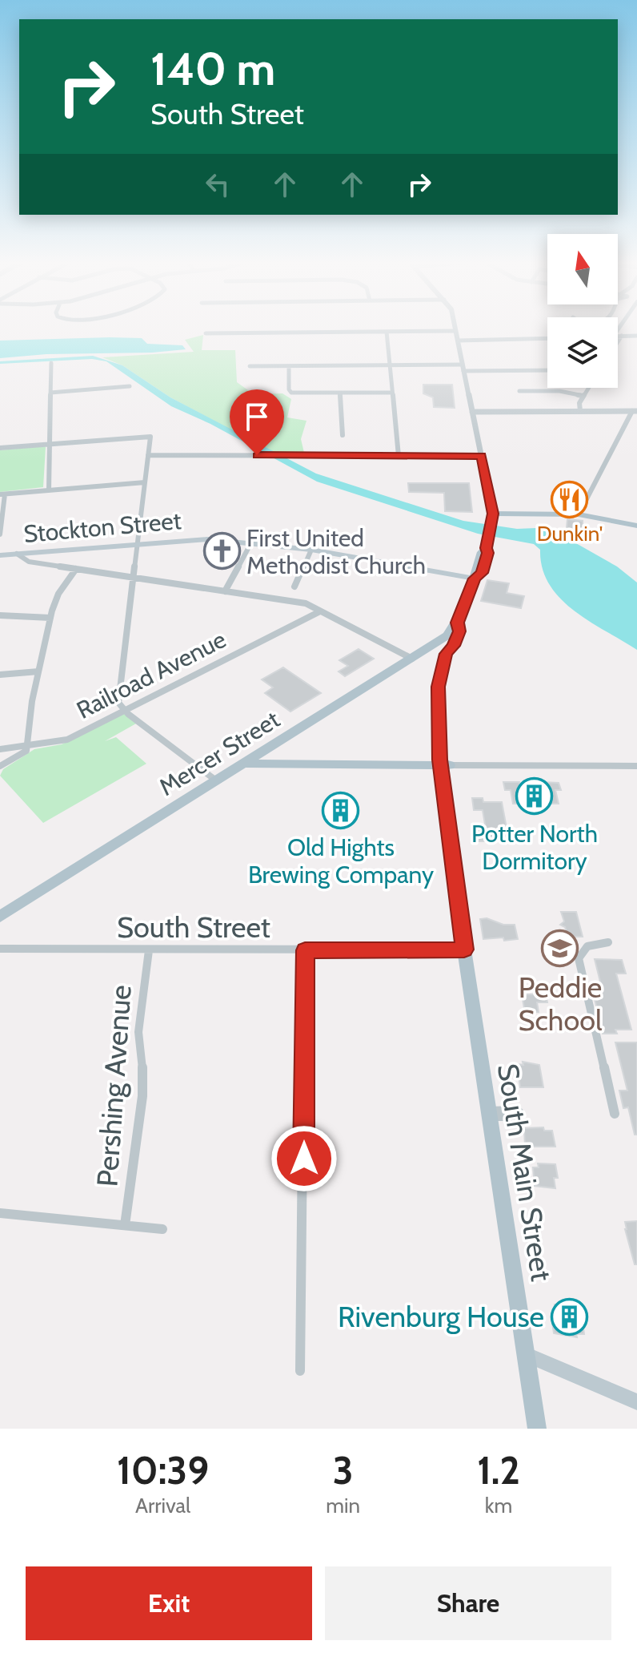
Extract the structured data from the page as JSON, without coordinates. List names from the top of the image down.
{
  "streets": {
    "main road": ["Stockton Street", "Mercer Street", "South Main Street"],
    "street": ["Railroad Avenue", "South Street", "Pershing Avenue"]
  },
  "crossings": [
    ["Mercer Street", "South Main Street"],
    ["South Street", "Pershing Avenue"],
    ["South Street", "South Main Street"]
  ],
  "places": {
    "restaurant": ["Dunkin'"],
    "church": ["First United Methodist Church"],
    "building": ["Potter North Dormitory", "Old Hights Brewing Company", "Rivenburg House"],
    "school or university": ["Peddie School"]
  },
  "north": "top",
  "page": {
    "turn": ["140 m", "South Street"],
    "eta": [
      "10:39",
      "Arrival",
      "3",
      "min",
      "1.2",
      "km"
    ],
    "buttons": ["Exit", "Share"]
  }
}
